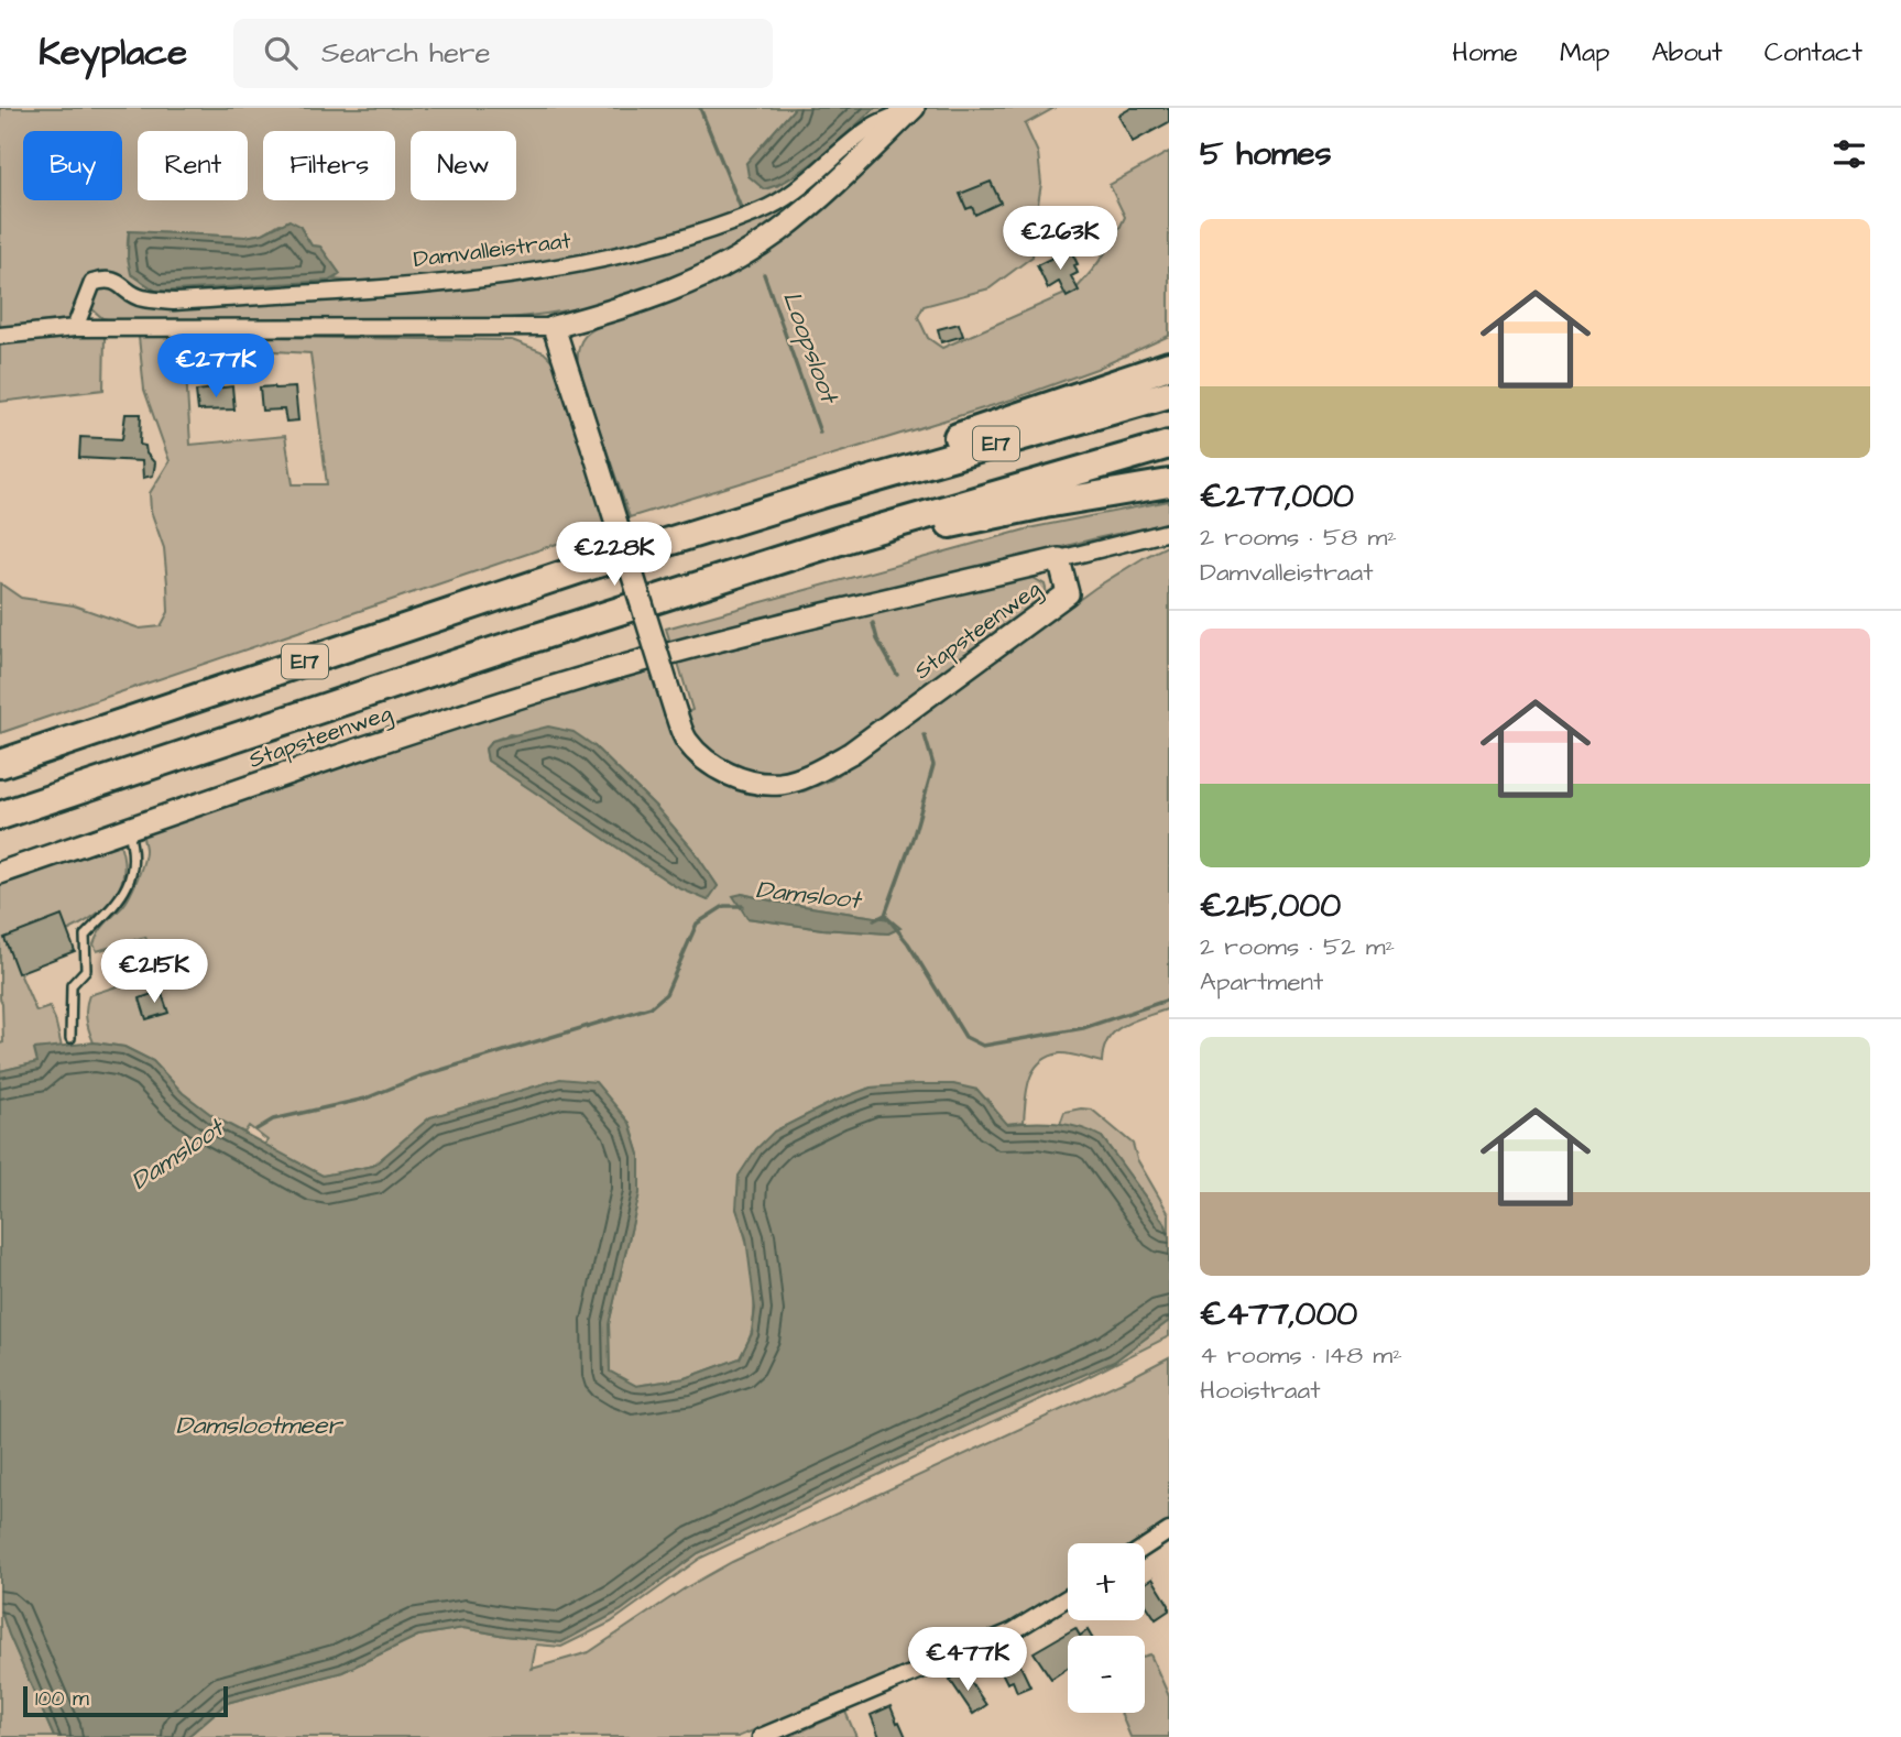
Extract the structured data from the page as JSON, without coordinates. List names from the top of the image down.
{
  "streets": {
    "highway": ["E17"],
    "street": ["Damvalleistraat", "Stapsteenweg"]
  },
  "crossings": [
    ["Damvalleistraat", "Stapsteenweg"]
  ],
  "water": ["Loopsloot", "Damsloot", "Damslootmeer"],
  "scale_bar": "100 m",
  "page": {
    "header": "Keyplace",
    "search": "Search here",
    "nav": [
      "Home",
      "Map",
      "About",
      "Contact"
    ],
    "heading": "5 homes",
    "chip": [
      "Buy",
      "Rent",
      "Filters",
      "New"
    ],
    "list": [
      {
        "name": "€277,000",
        "note": "2 rooms · 58 m² · Damvalleistraat"
      },
      {
        "name": "€215,000",
        "note": "2 rooms · 52 m² · Apartment"
      },
      {
        "name": "€477,000",
        "note": "4 rooms · 148 m² · Hooistraat"
      }
    ],
    "price": [
      "€263K",
      "€277K",
      "€228K",
      "€215K",
      "€477K"
    ],
    "map_buttons": ["+", "−"],
    "scale": "100 m"
  }
}
